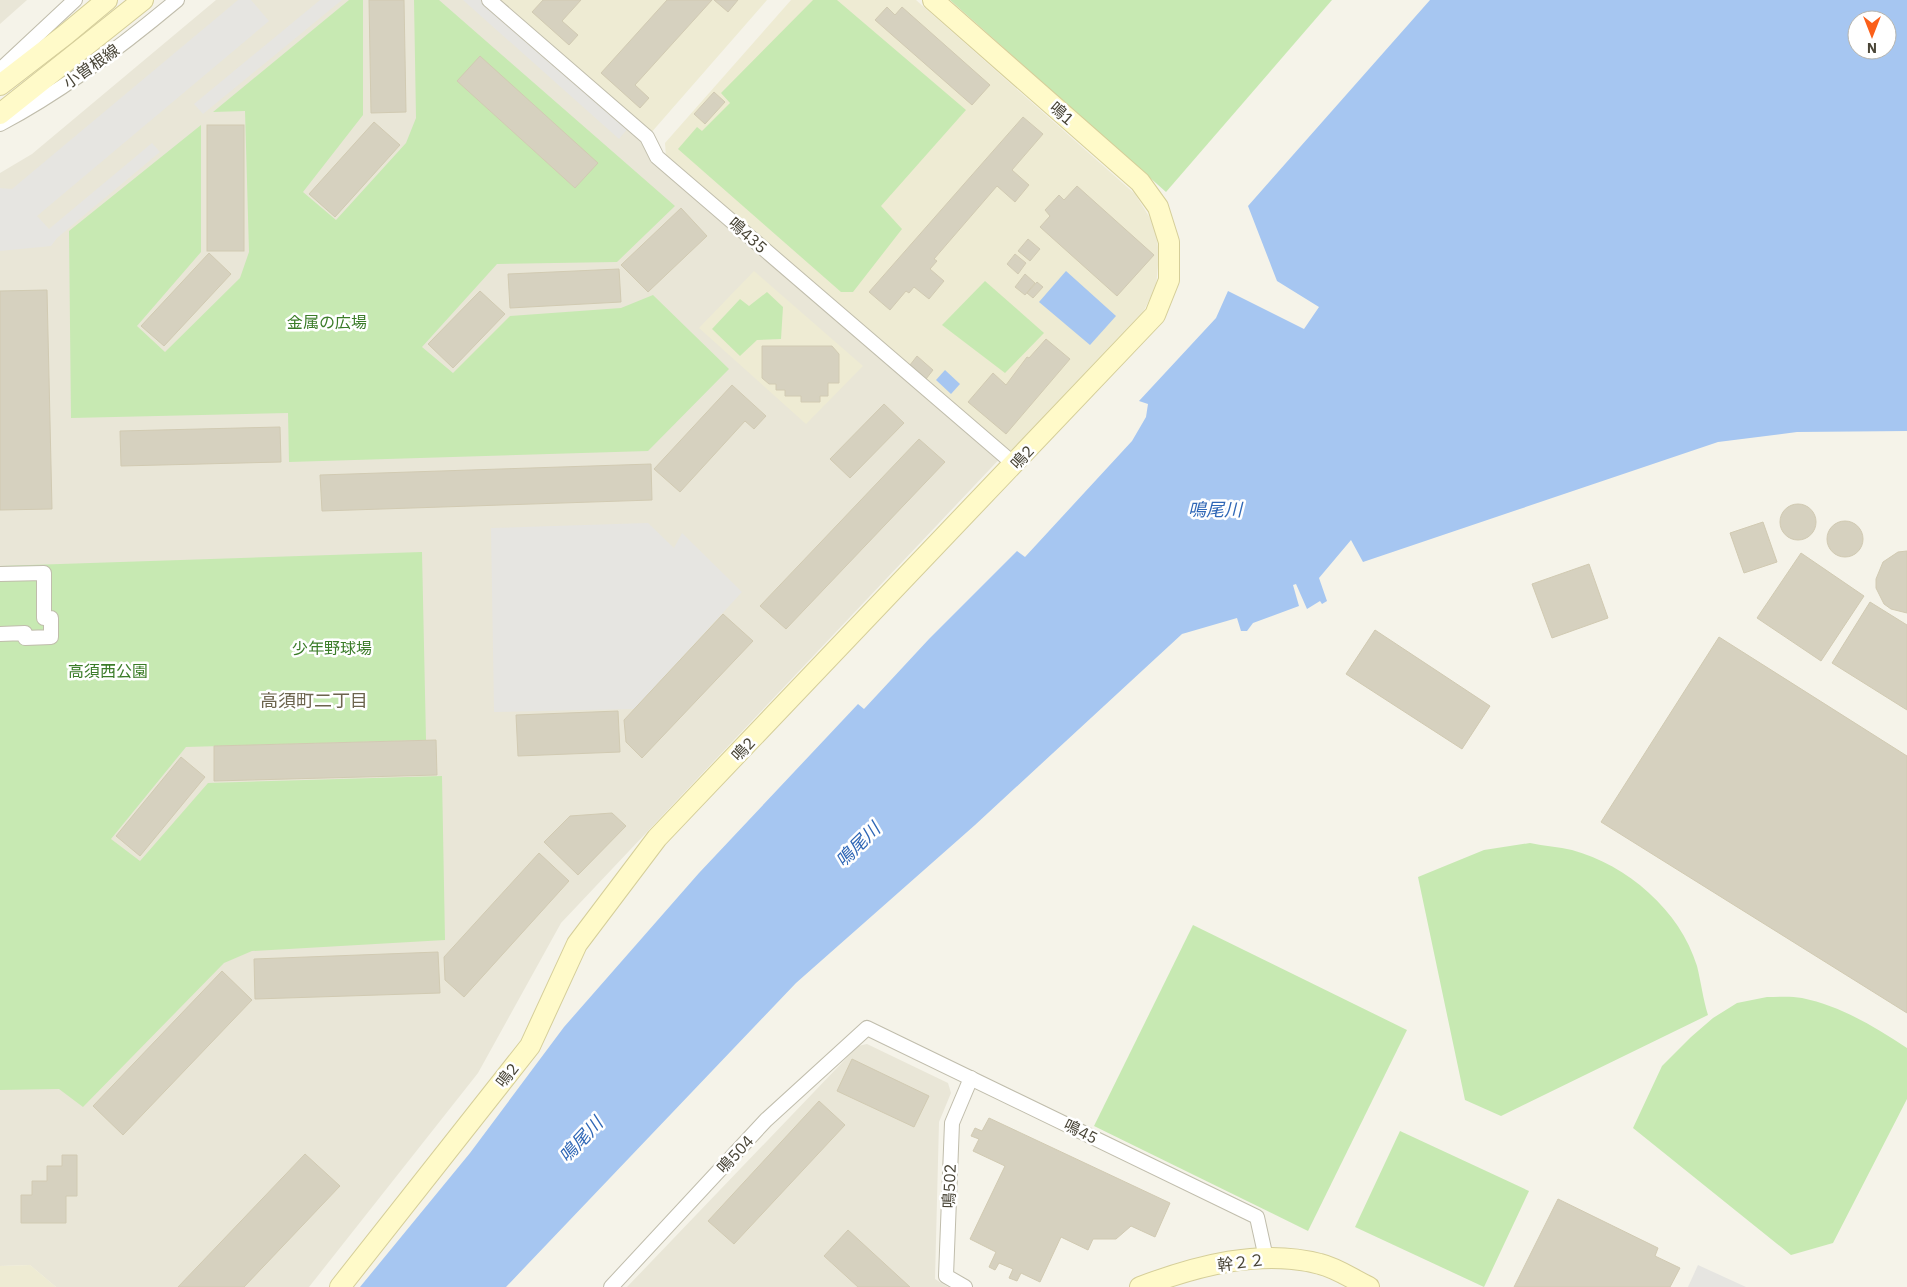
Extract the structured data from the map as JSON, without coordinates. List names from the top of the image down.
{
  "streets": {
    "street": [
      "小曽根線",
      "鳴1",
      "鳴435",
      "鳴2",
      "鳴45",
      "鳴504",
      "鳴502",
      "幹２２"
    ]
  },
  "crossings": [
    ["鳴1", "鳴2"],
    ["鳴435", "鳴2"],
    ["鳴45", "鳴504"],
    ["鳴45", "鳴502"],
    ["鳴45", "幹２２"]
  ],
  "districts": ["高須町二丁目"],
  "water": ["鳴尾川"],
  "parks": ["金属の広場", "少年野球場", "高須西公園"],
  "north": "bottom"
}
